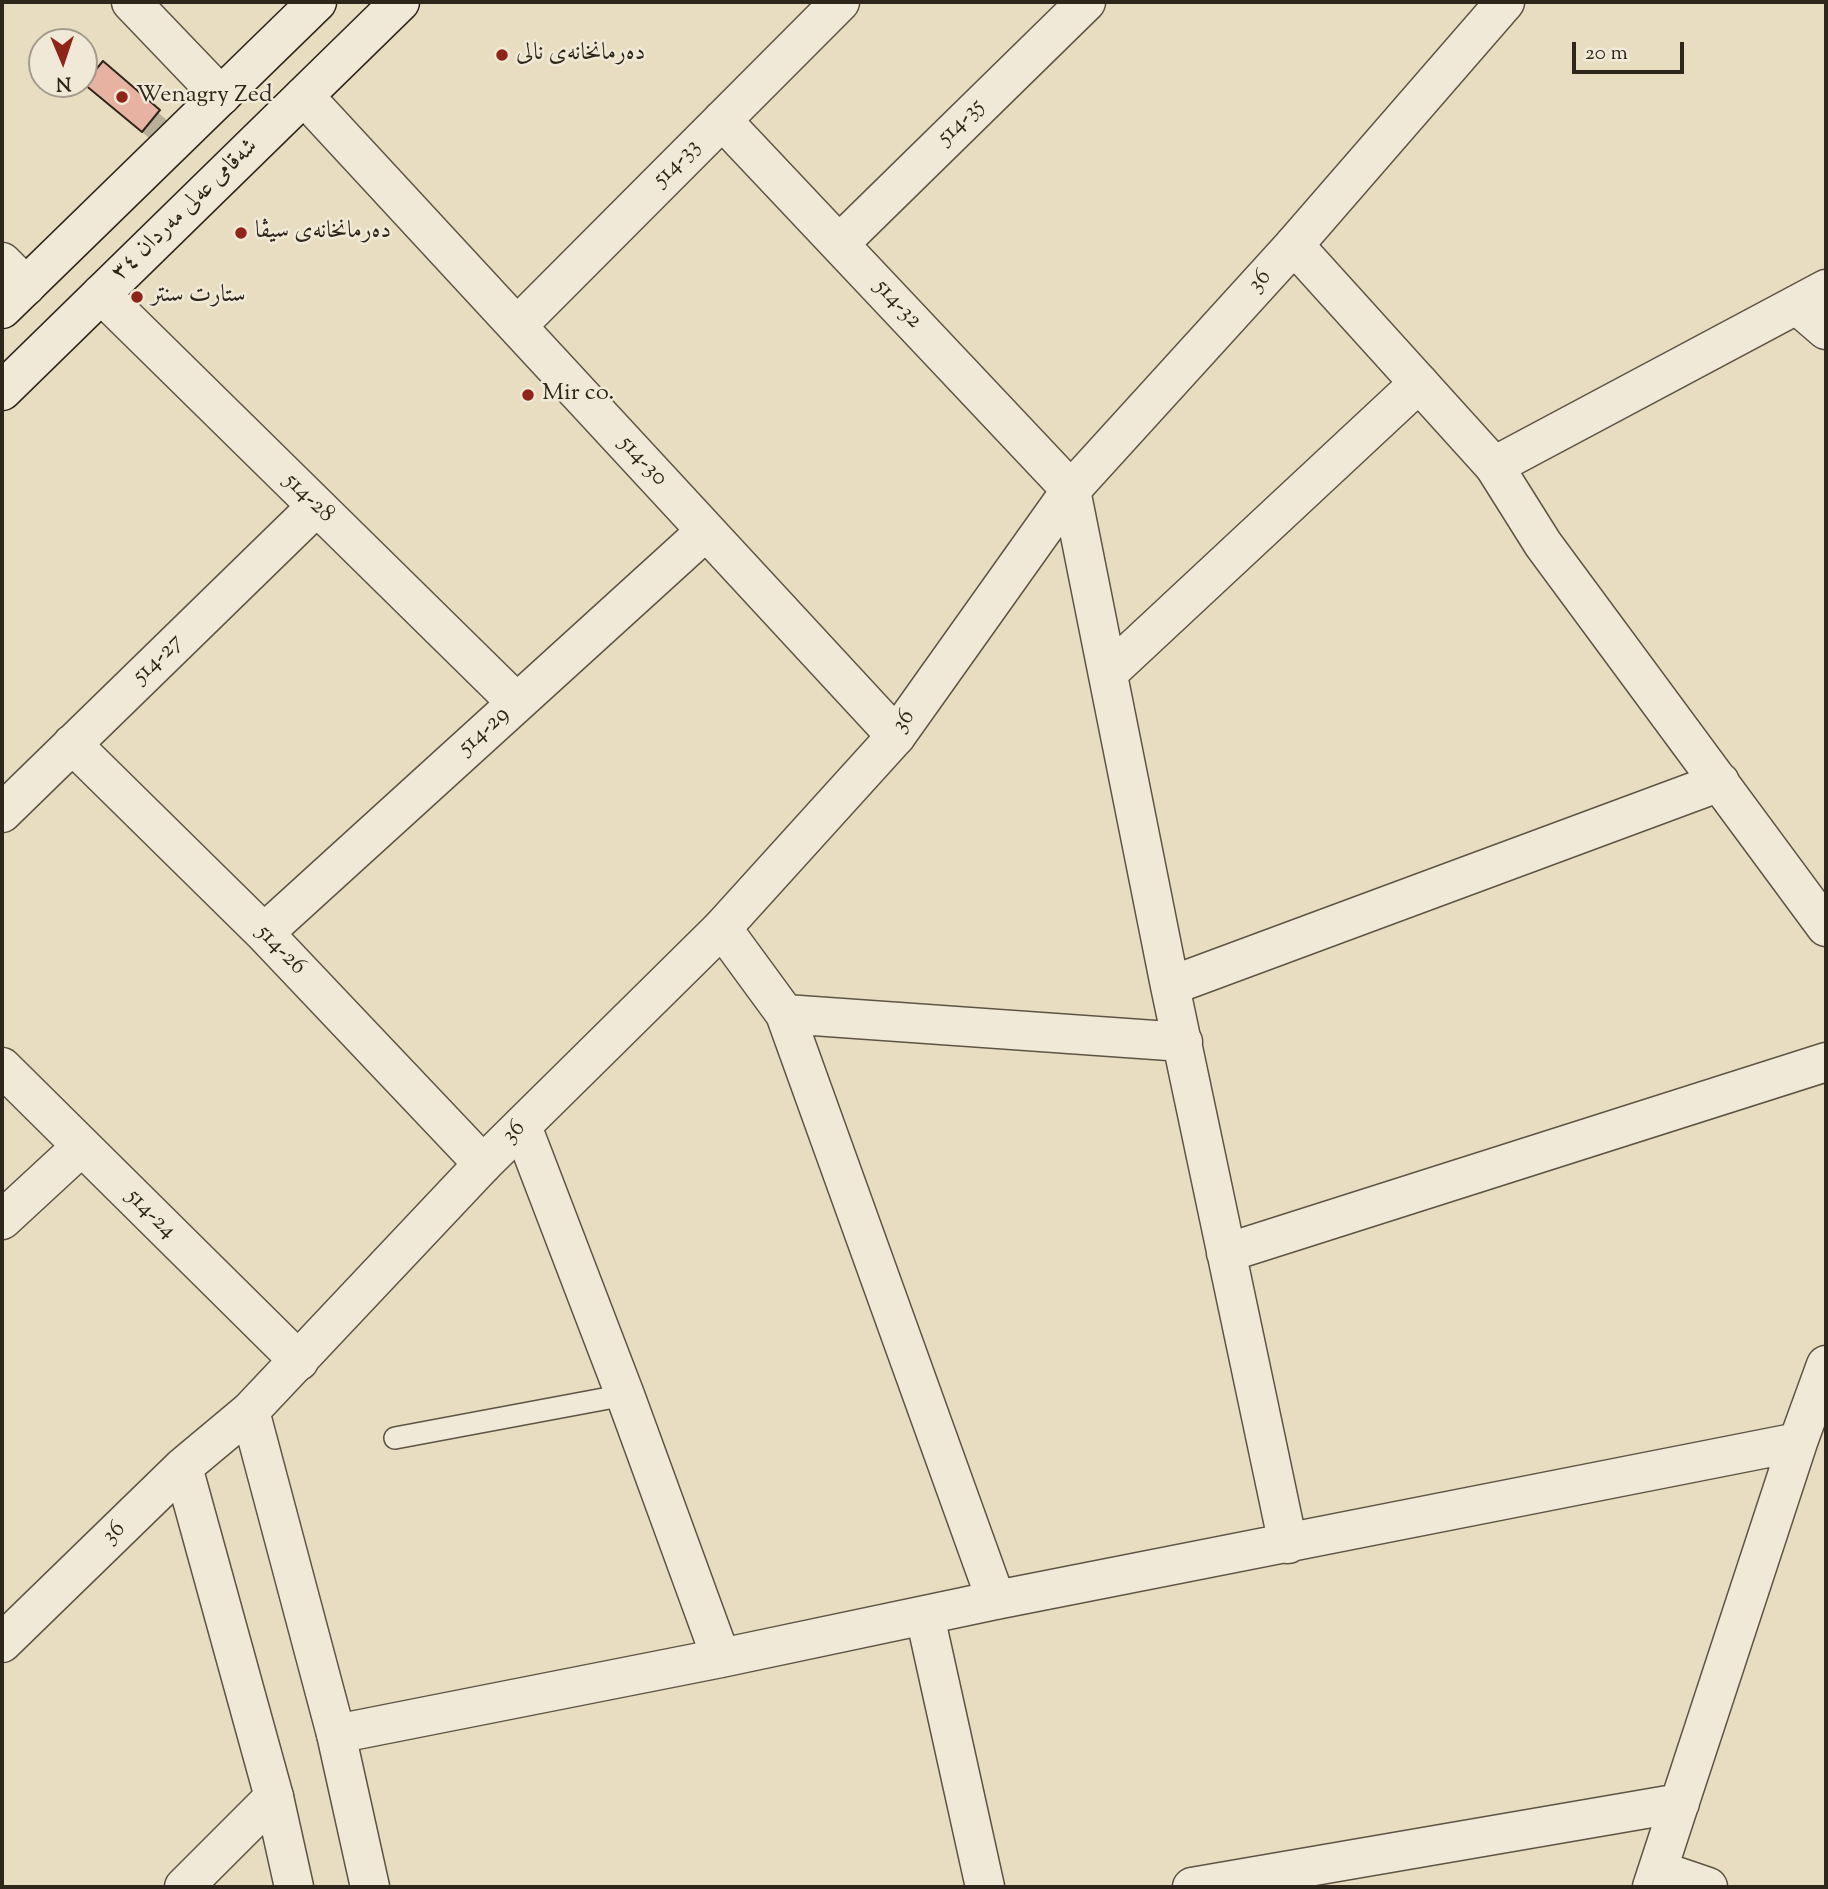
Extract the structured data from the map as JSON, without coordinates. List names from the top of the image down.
{
  "streets": {
    "street": [
      "514-35",
      "514-33",
      "شەقامی عەلی مەردان ٣٤",
      "36",
      "514-32",
      "514-30",
      "514-28",
      "514-27",
      "514-29",
      "514-26",
      "514-24"
    ]
  },
  "crossings": [
    ["514-35", "514-32"],
    ["514-33", "514-32"],
    ["514-33", "514-30"],
    ["شەقامی عەلی مەردان ٣٤", "514-30"],
    ["شەقامی عەلی مەردان ٣٤", "514-28"],
    ["36", "514-32"],
    ["36", "514-30"],
    ["36", "514-26"],
    ["36", "514-24"],
    ["514-30", "514-29"],
    ["514-28", "514-27"],
    ["514-28", "514-29"],
    ["514-27", "514-26"],
    ["514-29", "514-26"]
  ],
  "places": [
    "دەرمانخانەی نالی",
    "Wenagry Zed",
    "دەرمانخانەی سیڤا",
    "ستارت سنتر",
    "Mir co."
  ],
  "scale_bar": "20 m",
  "north": "bottom"
}
